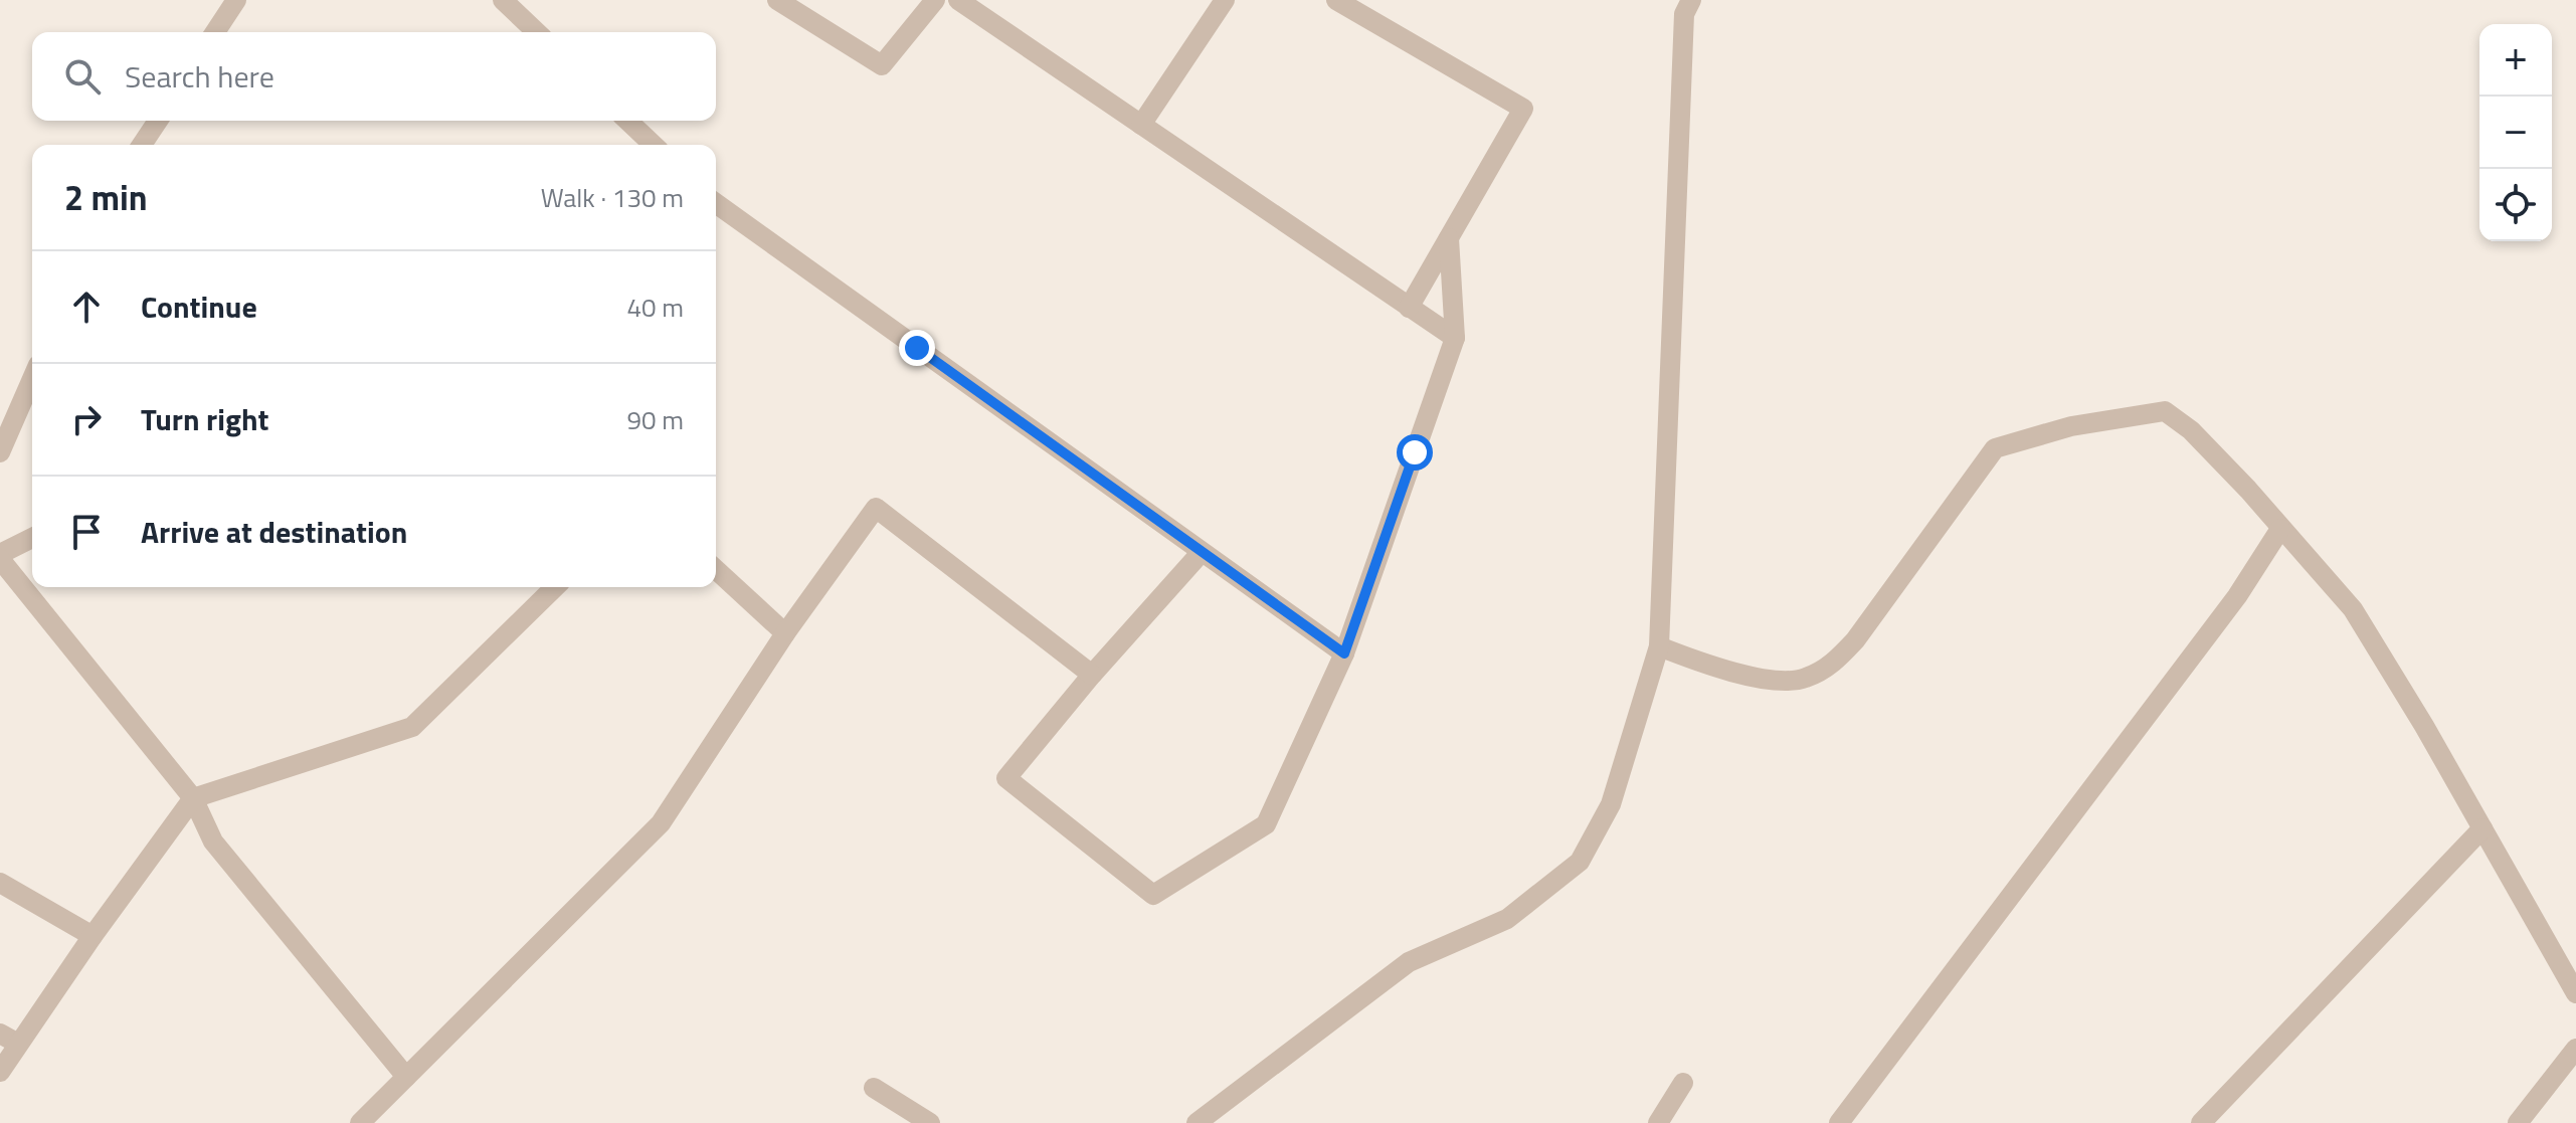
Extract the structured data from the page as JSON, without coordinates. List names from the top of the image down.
{
  "page": {
    "map_buttons": ["+", "−"],
    "search": "Search here",
    "heading": ["2 min", "Walk · 130 m"],
    "list": [
      ["Continue", "40 m"],
      ["Turn right", "90 m"],
      "Arrive at destination"
    ]
  }
}
